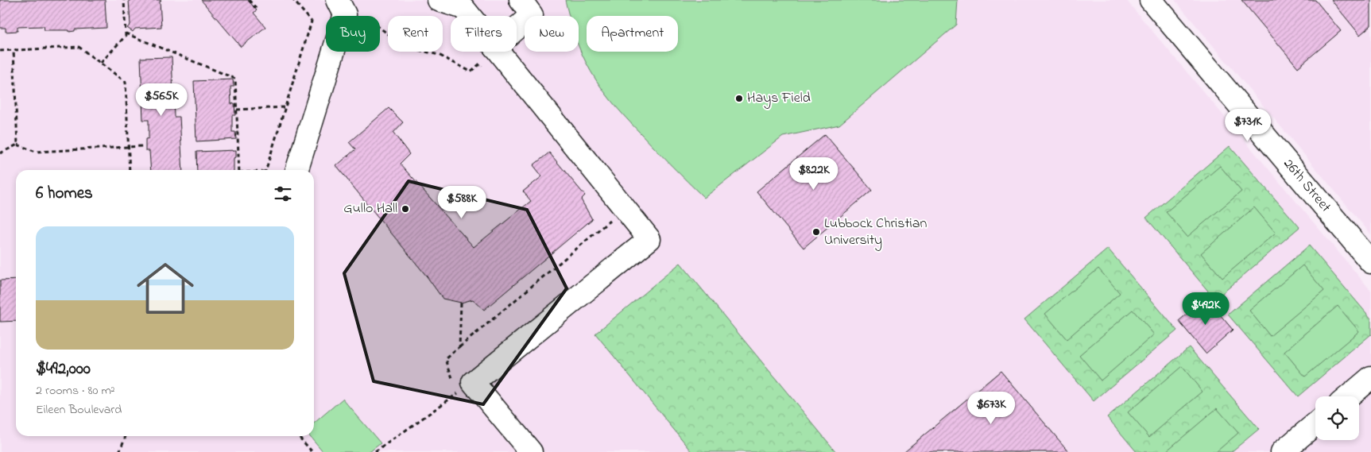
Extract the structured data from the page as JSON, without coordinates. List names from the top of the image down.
{
  "streets": {
    "street": ["26th Street"]
  },
  "places": ["Hays Field", "Gullo Hall", "Lubbock Christian University"],
  "page": {
    "chip": [
      "Buy",
      "Rent",
      "Filters",
      "New",
      "Apartment"
    ],
    "price": [
      "$565K",
      "$731K",
      "$822K",
      "$588K",
      "$492K",
      "$673K"
    ],
    "heading": "6 homes",
    "list": [
      {
        "name": "$492,000",
        "note": "2 rooms · 80 m² · Eileen Boulevard"
      }
    ]
  }
}
